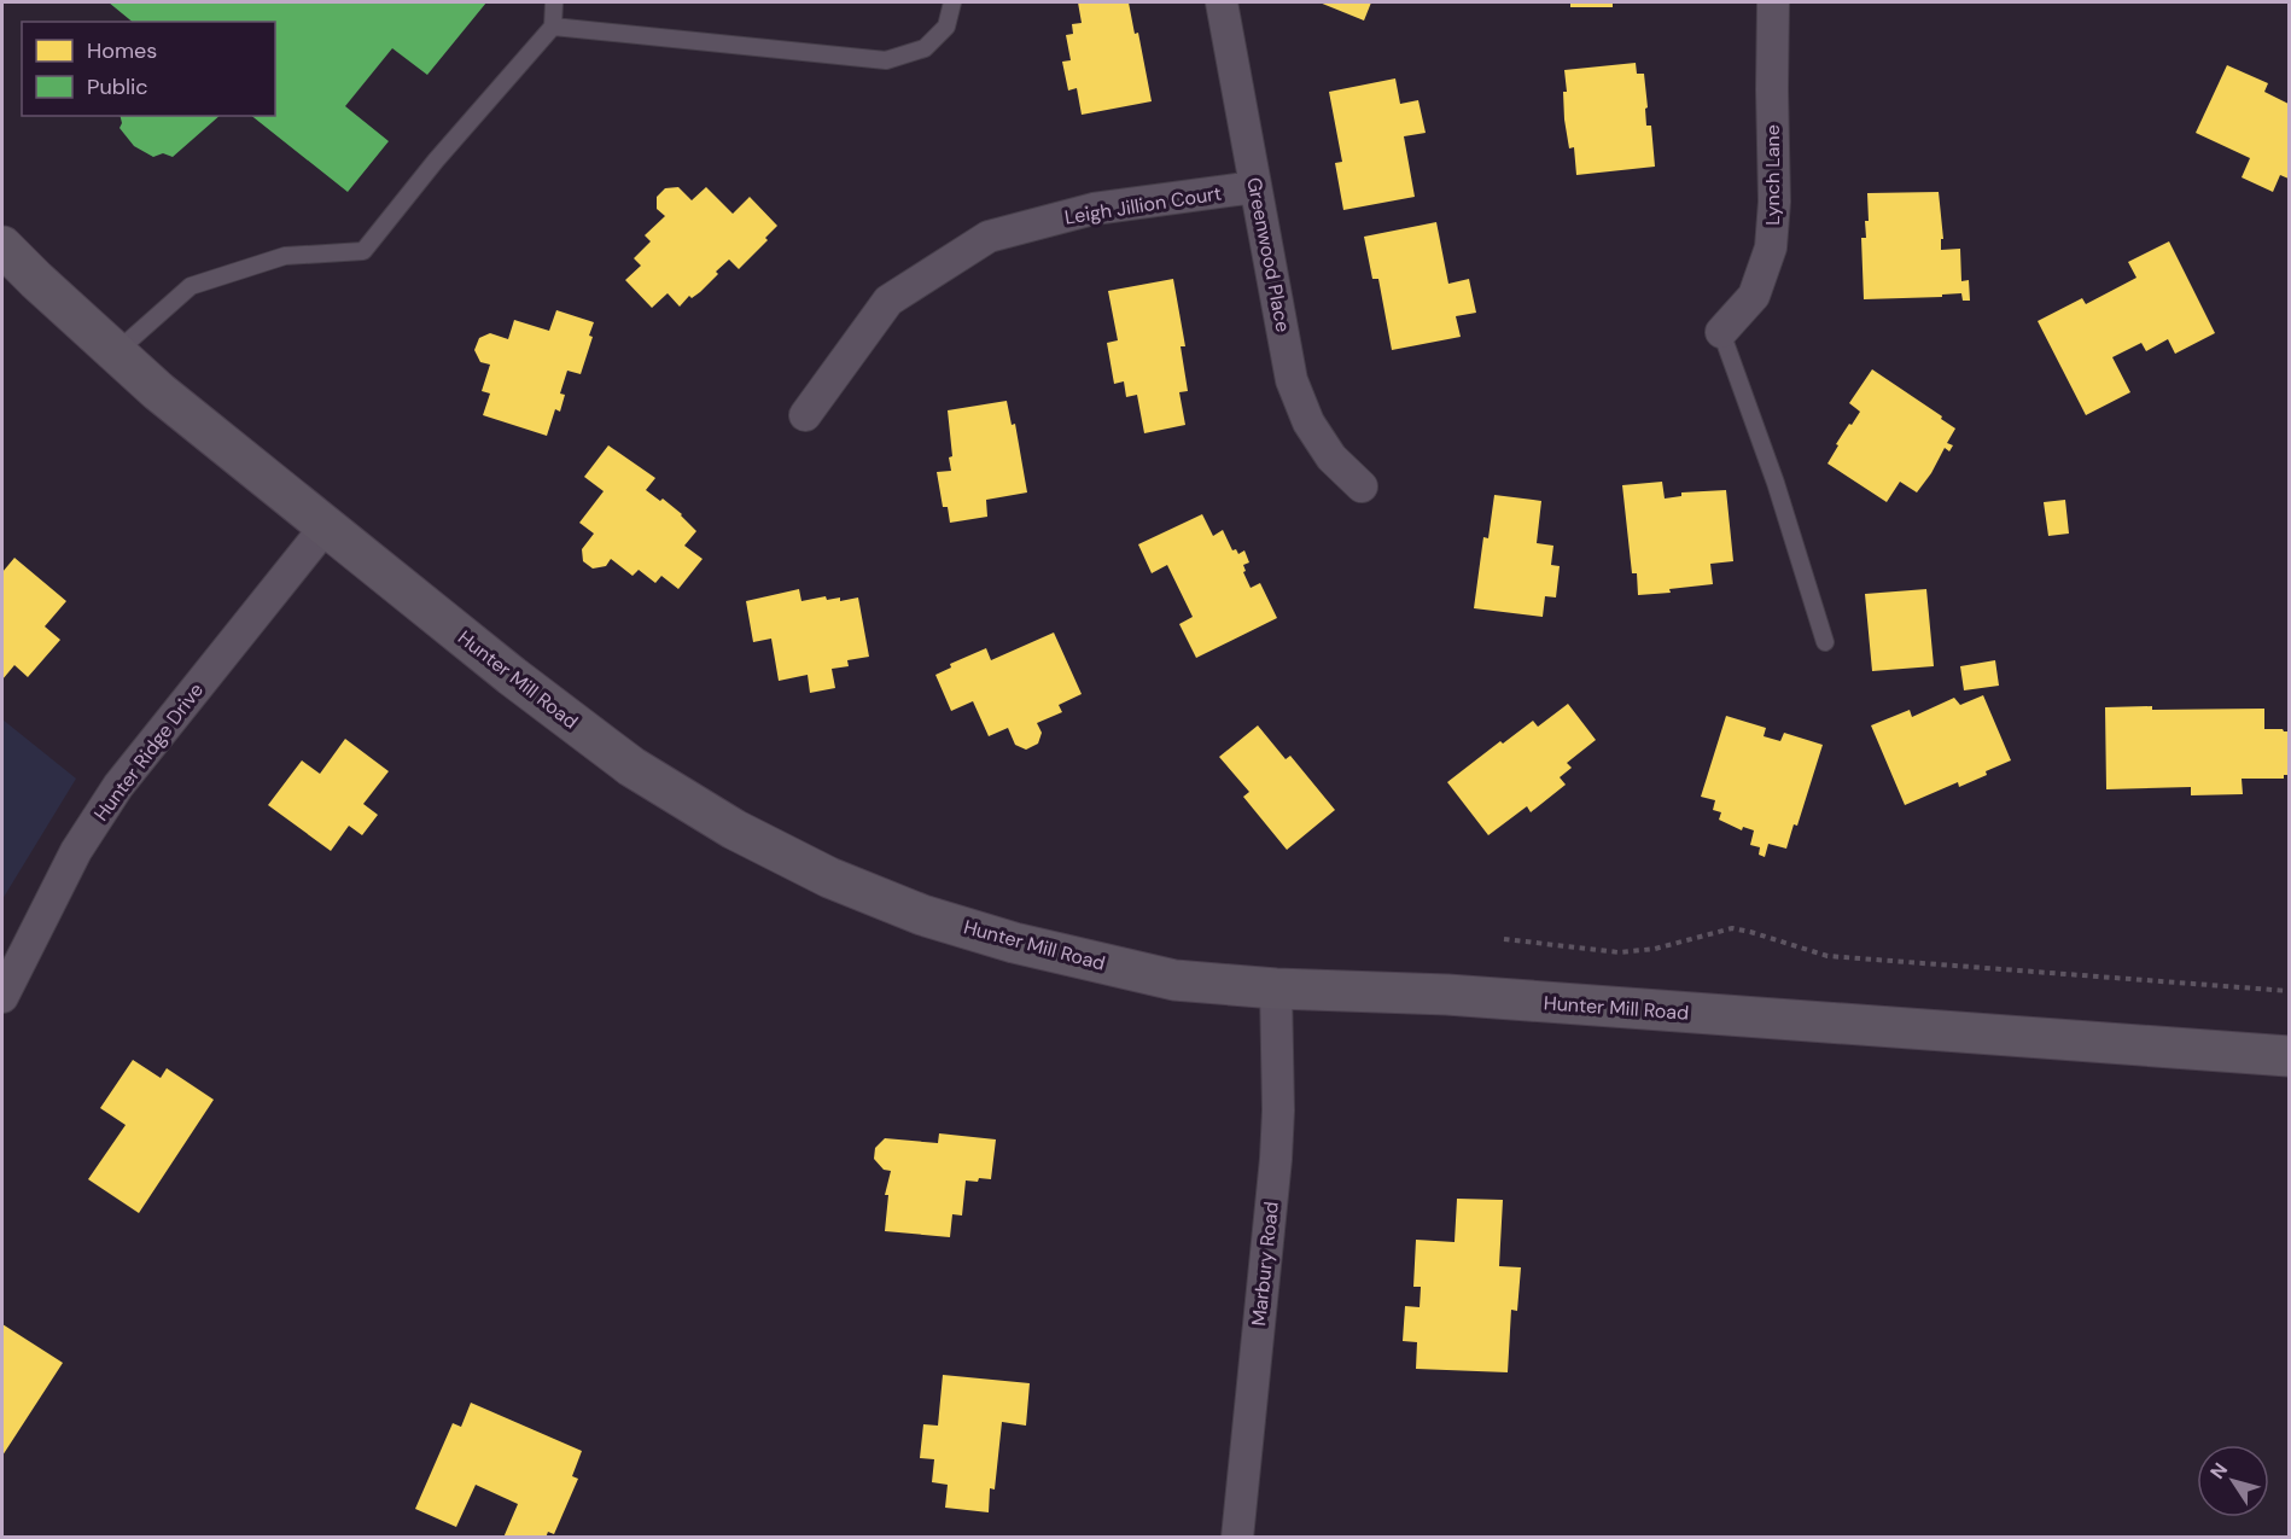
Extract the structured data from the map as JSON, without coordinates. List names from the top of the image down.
{
  "streets": {
    "main road": ["Hunter Mill Road"],
    "street": [
      "Lynch Lane",
      "Leigh Jillion Court",
      "Greenwood Place",
      "Hunter Ridge Drive",
      "Marbury Road"
    ]
  },
  "crossings": [
    ["Leigh Jillion Court", "Greenwood Place"],
    ["Hunter Mill Road", "Hunter Ridge Drive"],
    ["Hunter Mill Road", "Marbury Road"]
  ],
  "legend": ["Homes", "Public"],
  "north": "top left"
}
